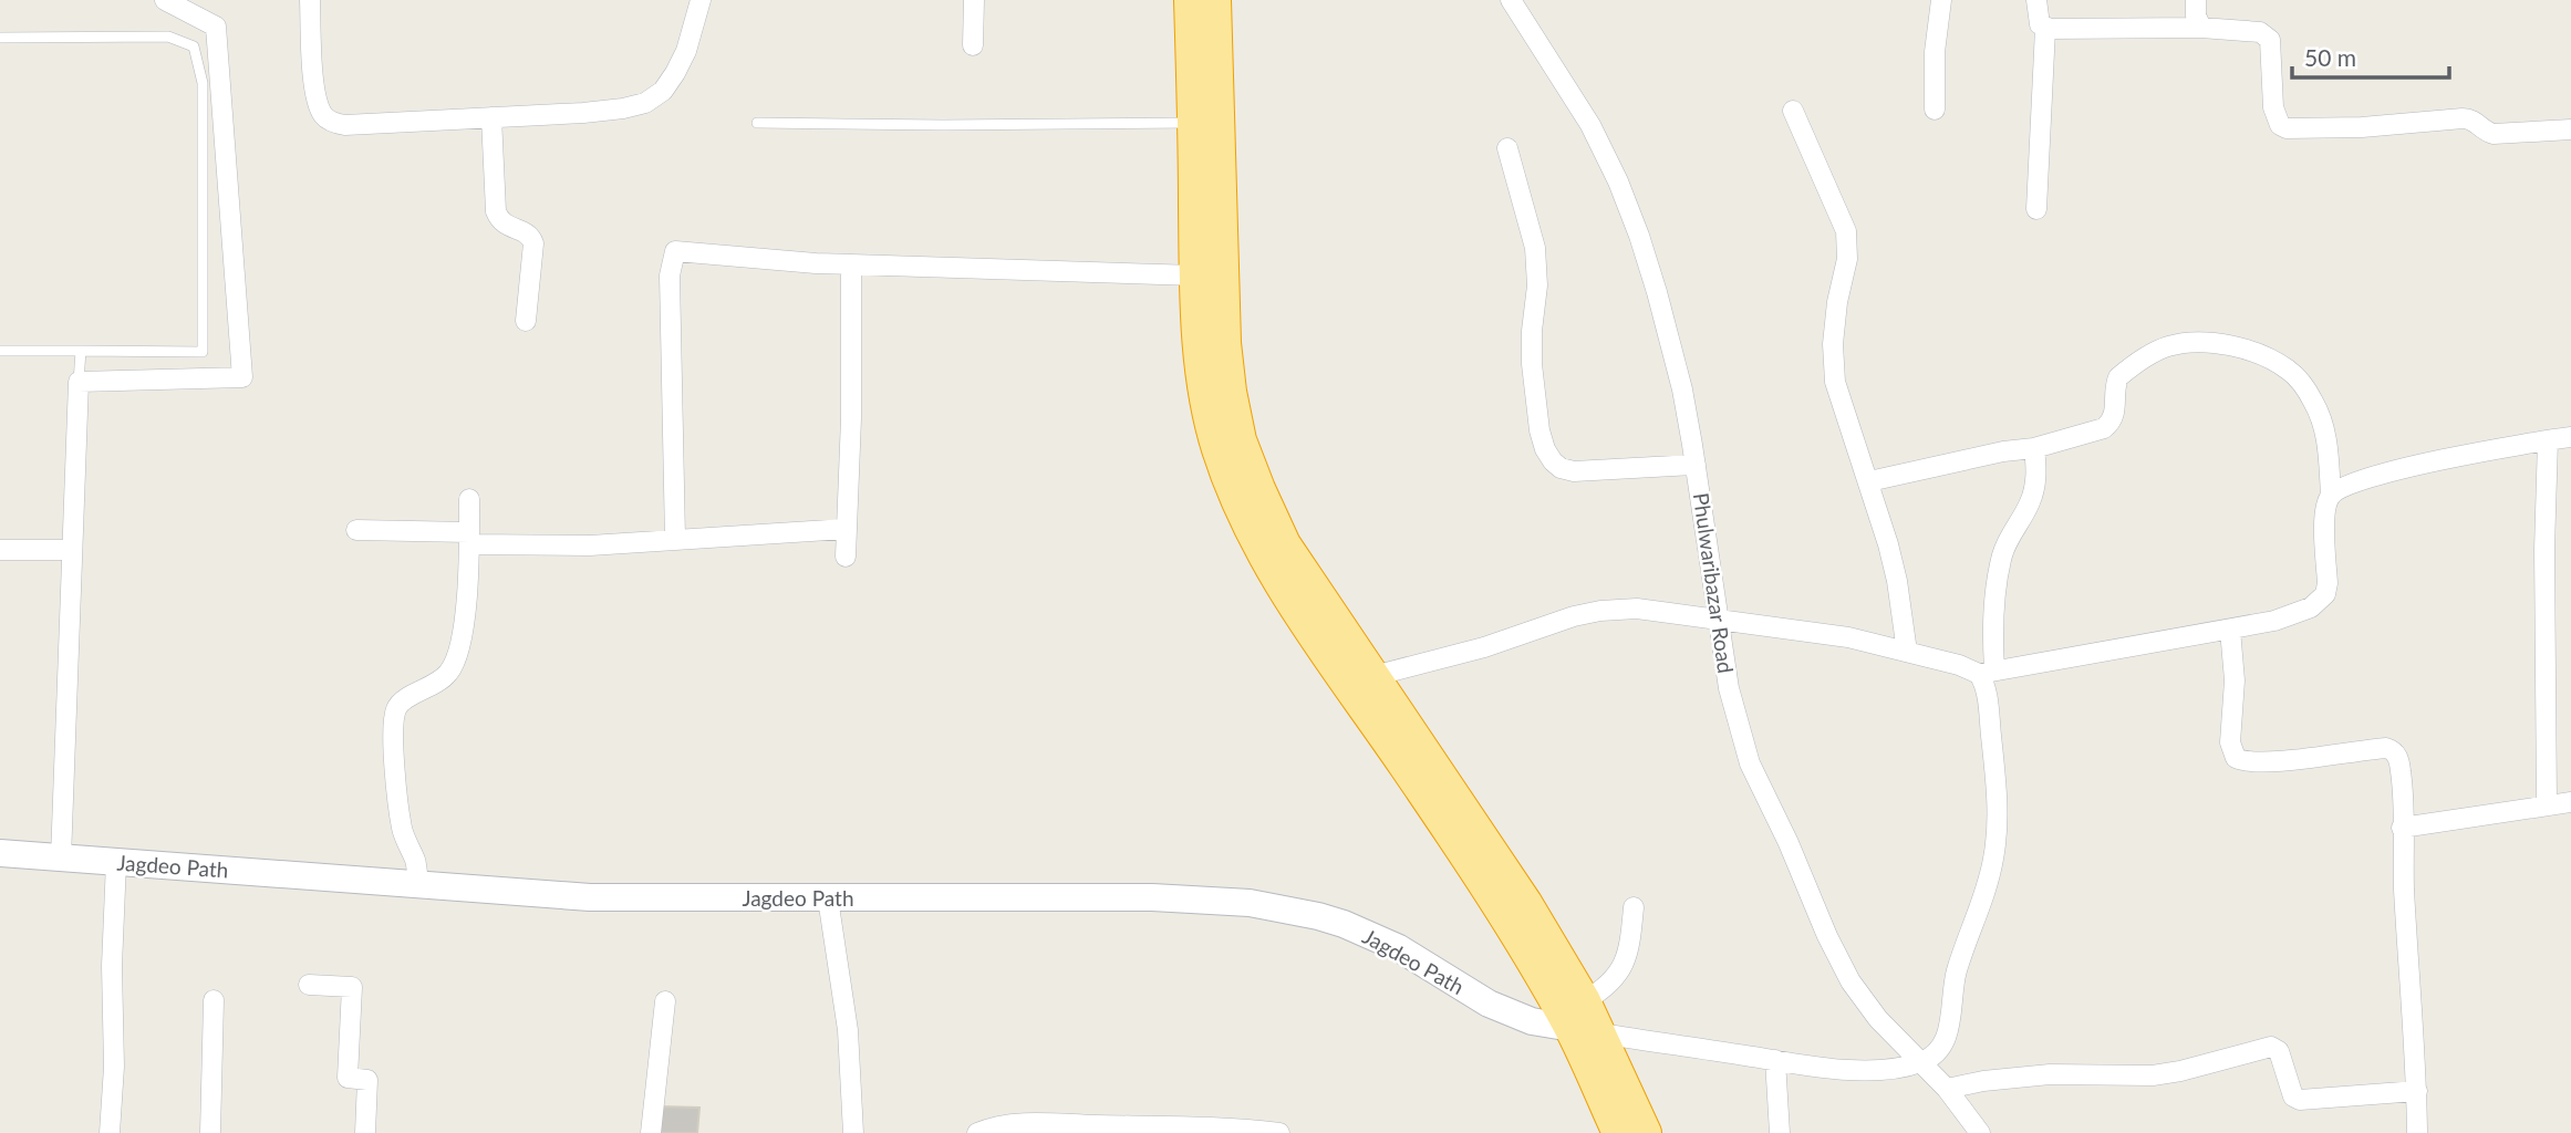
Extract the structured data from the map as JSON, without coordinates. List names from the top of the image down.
{
  "streets": {
    "main road": ["Jagdeo Path"],
    "street": ["Phulwaribazar Road"]
  },
  "scale_bar": "50 m"
}
